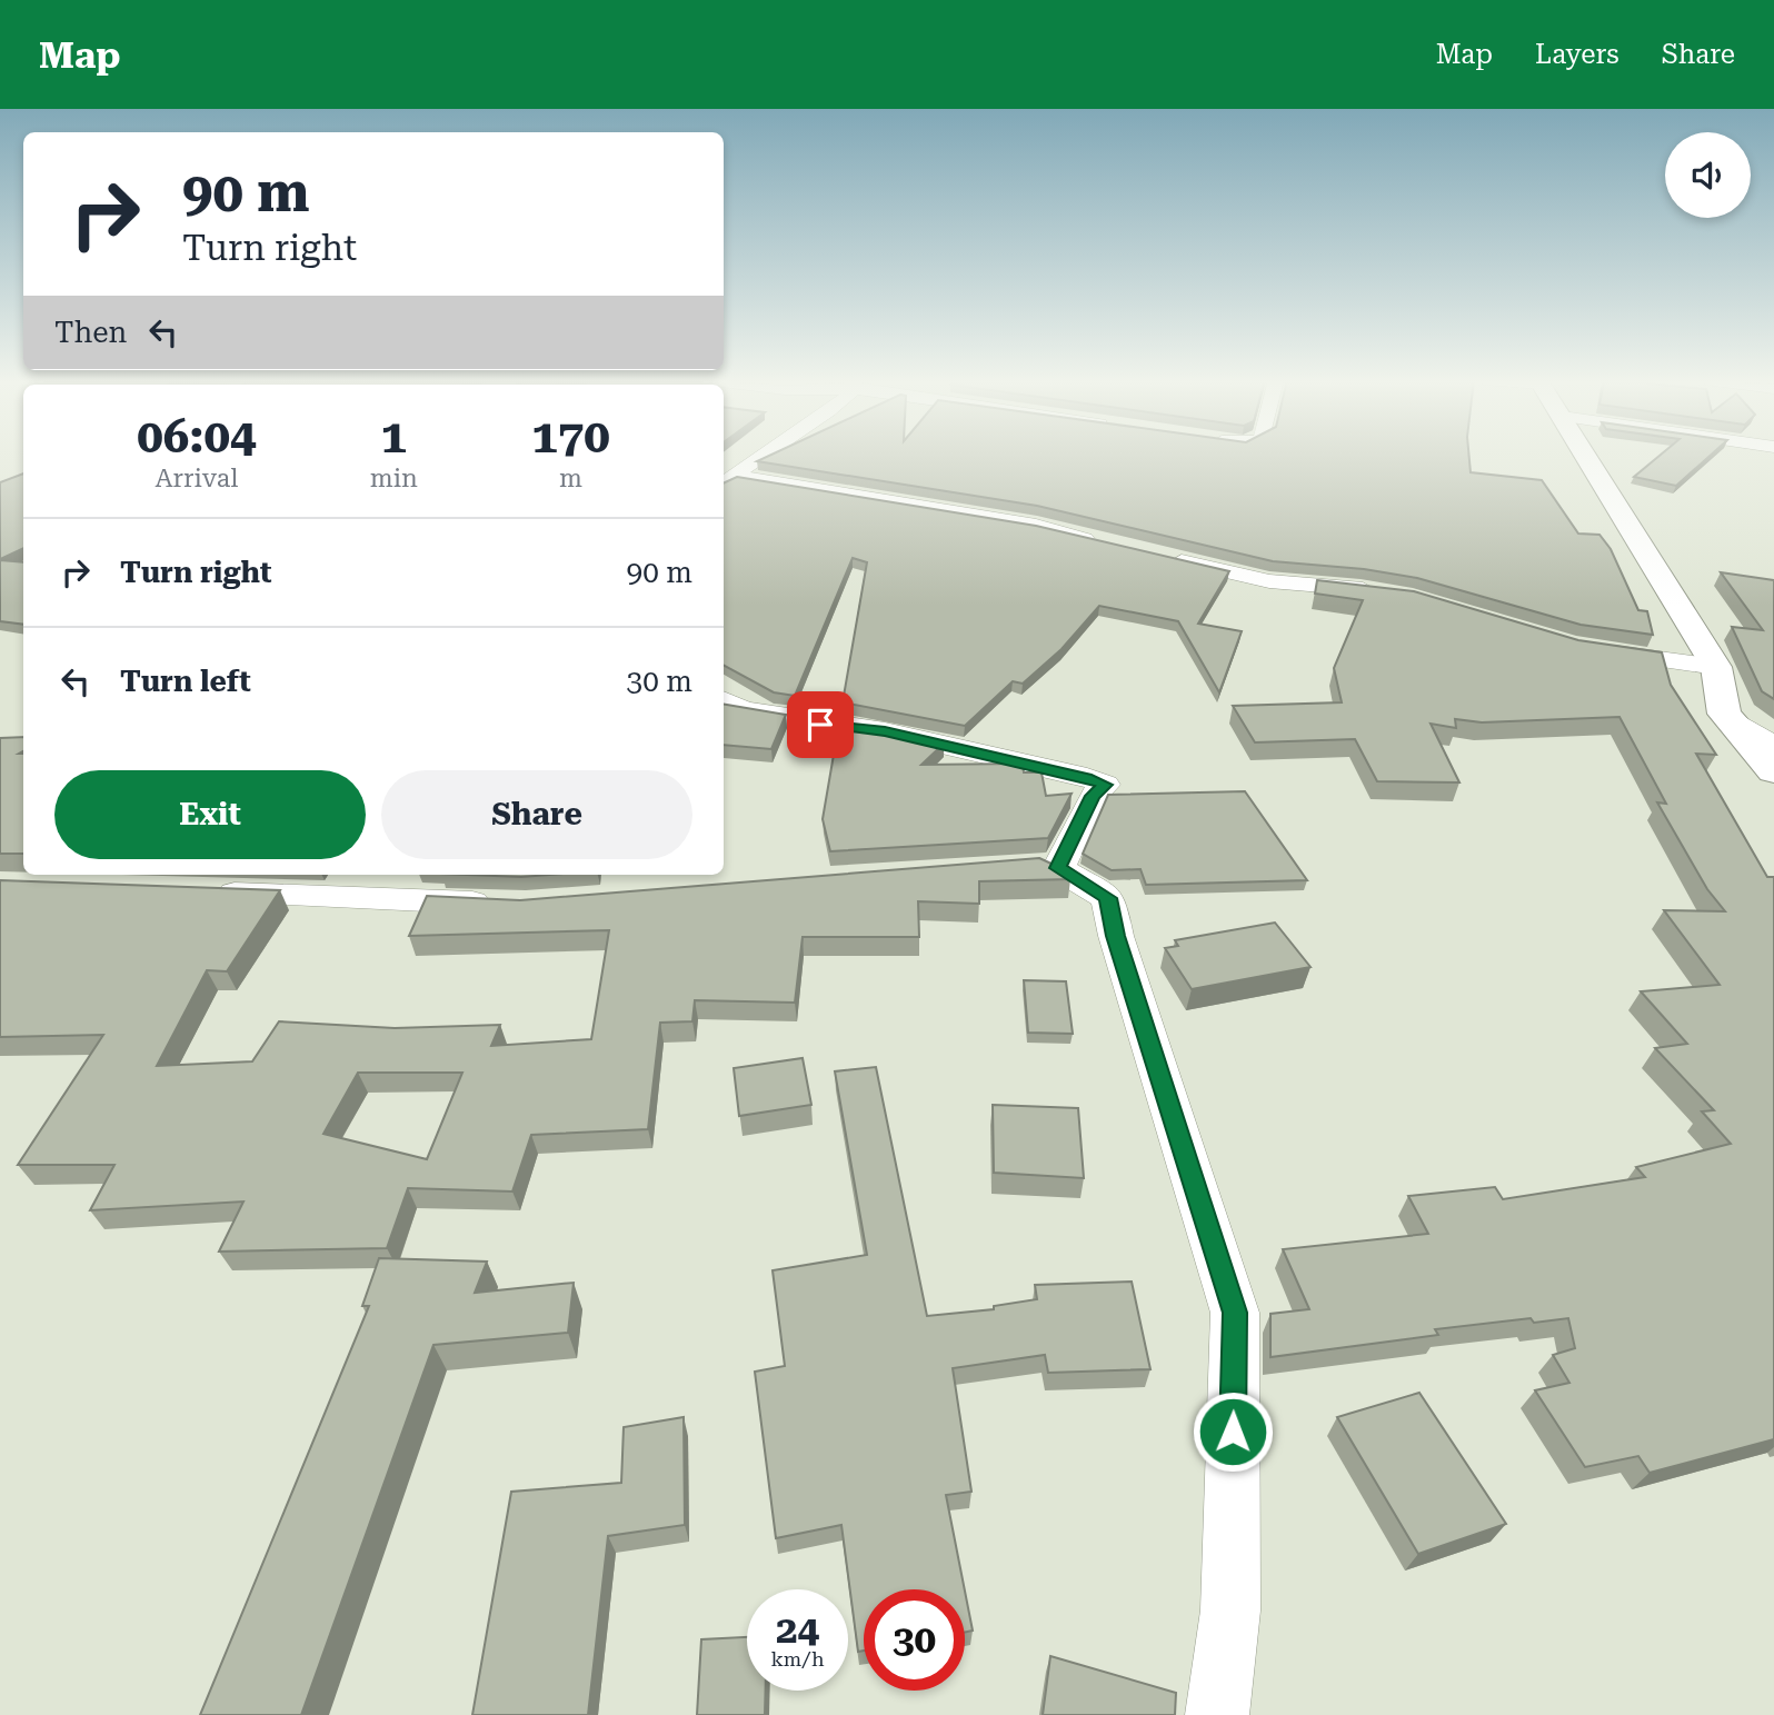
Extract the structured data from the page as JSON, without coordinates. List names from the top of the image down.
{
  "page": {
    "header": "Map",
    "nav": ["Map", "Layers", "Share"],
    "turn": ["90 m", "Turn right"],
    "then": "Then",
    "eta": [
      "06:04",
      "Arrival",
      "1",
      "min",
      "170",
      "m"
    ],
    "list": [
      {
        "name": "Turn right",
        "value": "90 m"
      },
      {
        "name": "Turn left",
        "value": "30 m"
      }
    ],
    "buttons": ["Exit", "Share"],
    "speed": "24 km/h",
    "limit": "30"
  }
}
